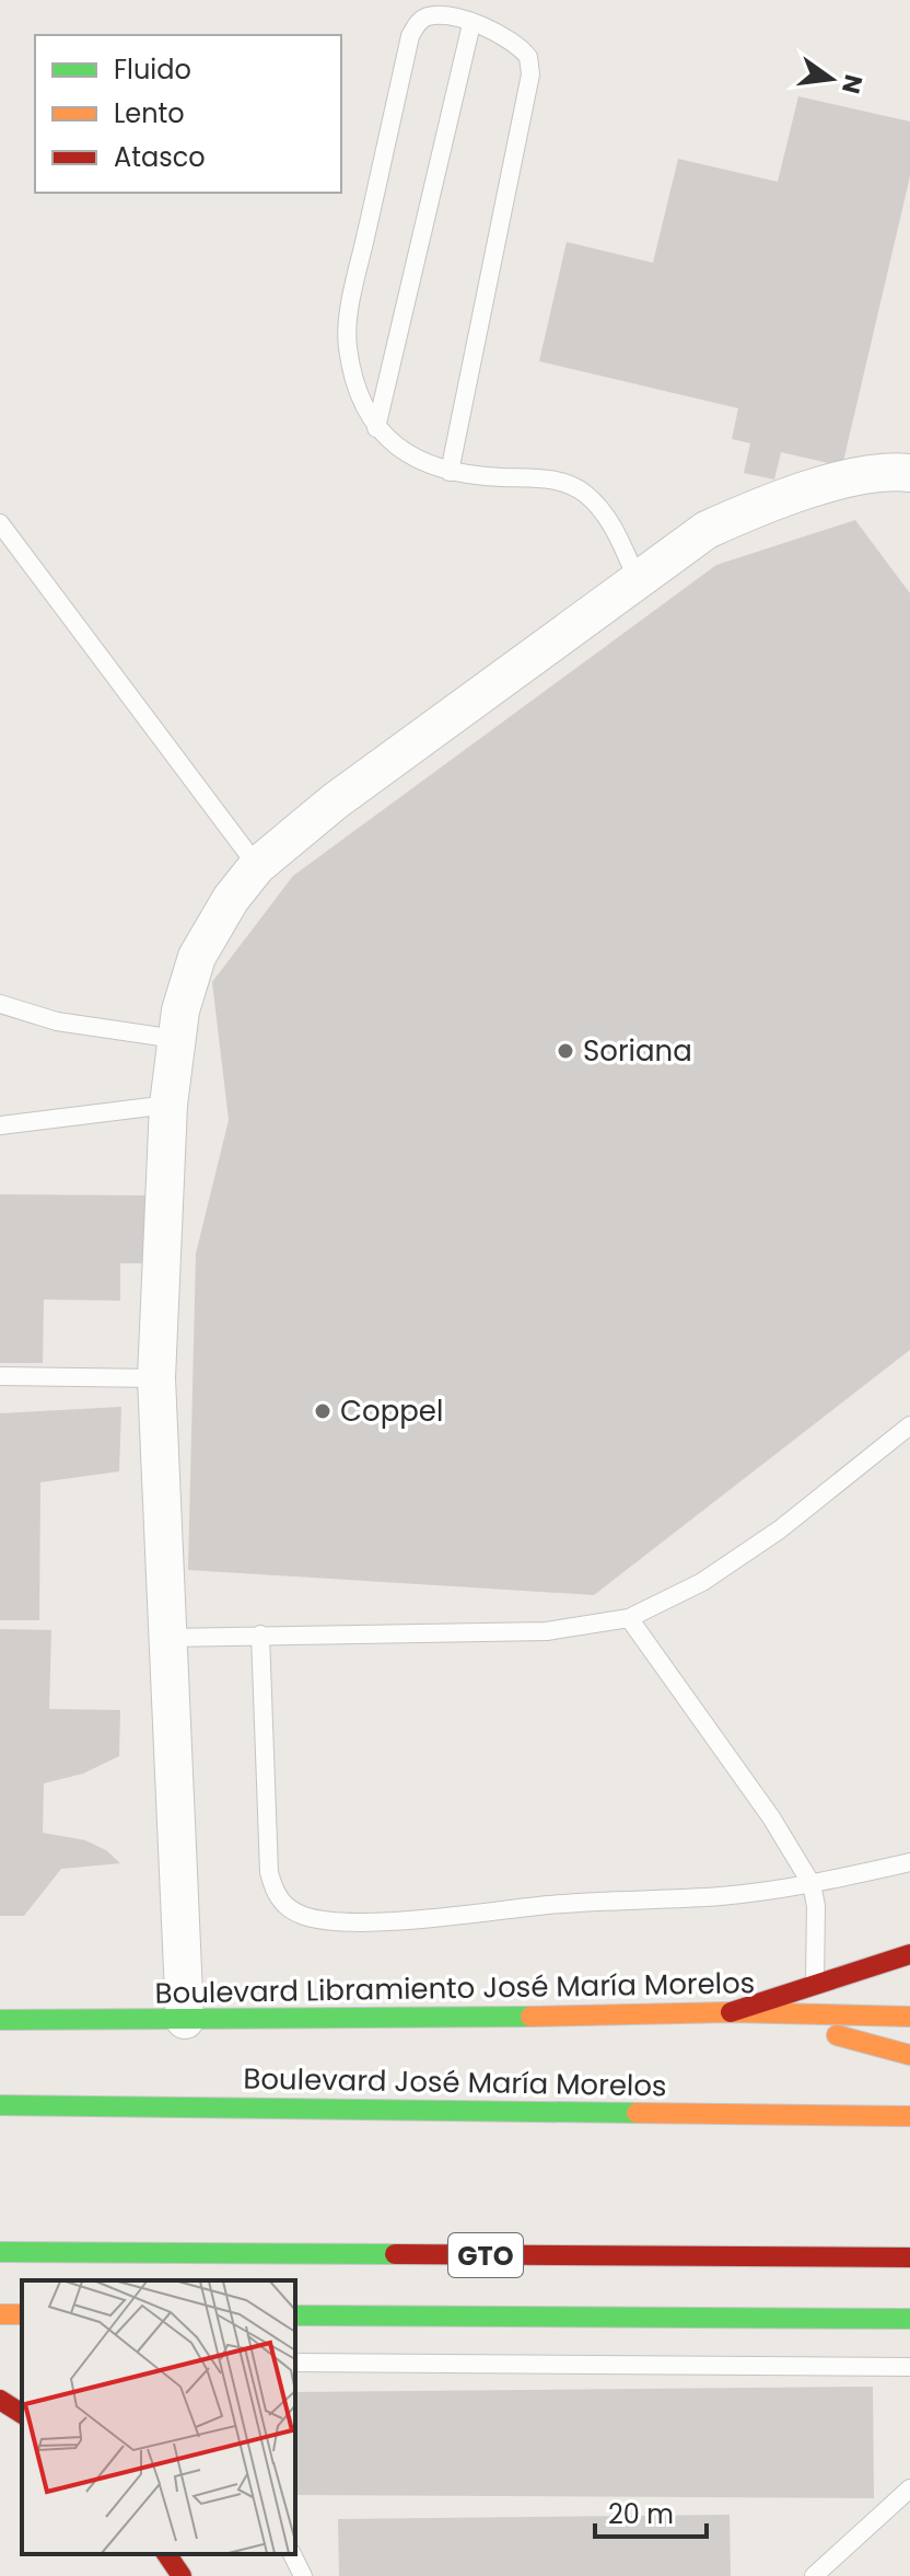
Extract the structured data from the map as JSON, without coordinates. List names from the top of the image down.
{
  "streets": {
    "main road": ["Boulevard Libramiento José María Morelos", "Boulevard José María Morelos", "GTO"]
  },
  "places": ["Soriana", "Coppel"],
  "legend": ["Fluido", "Lento", "Atasco"],
  "scale_bar": "20 m",
  "north": "right"
}
